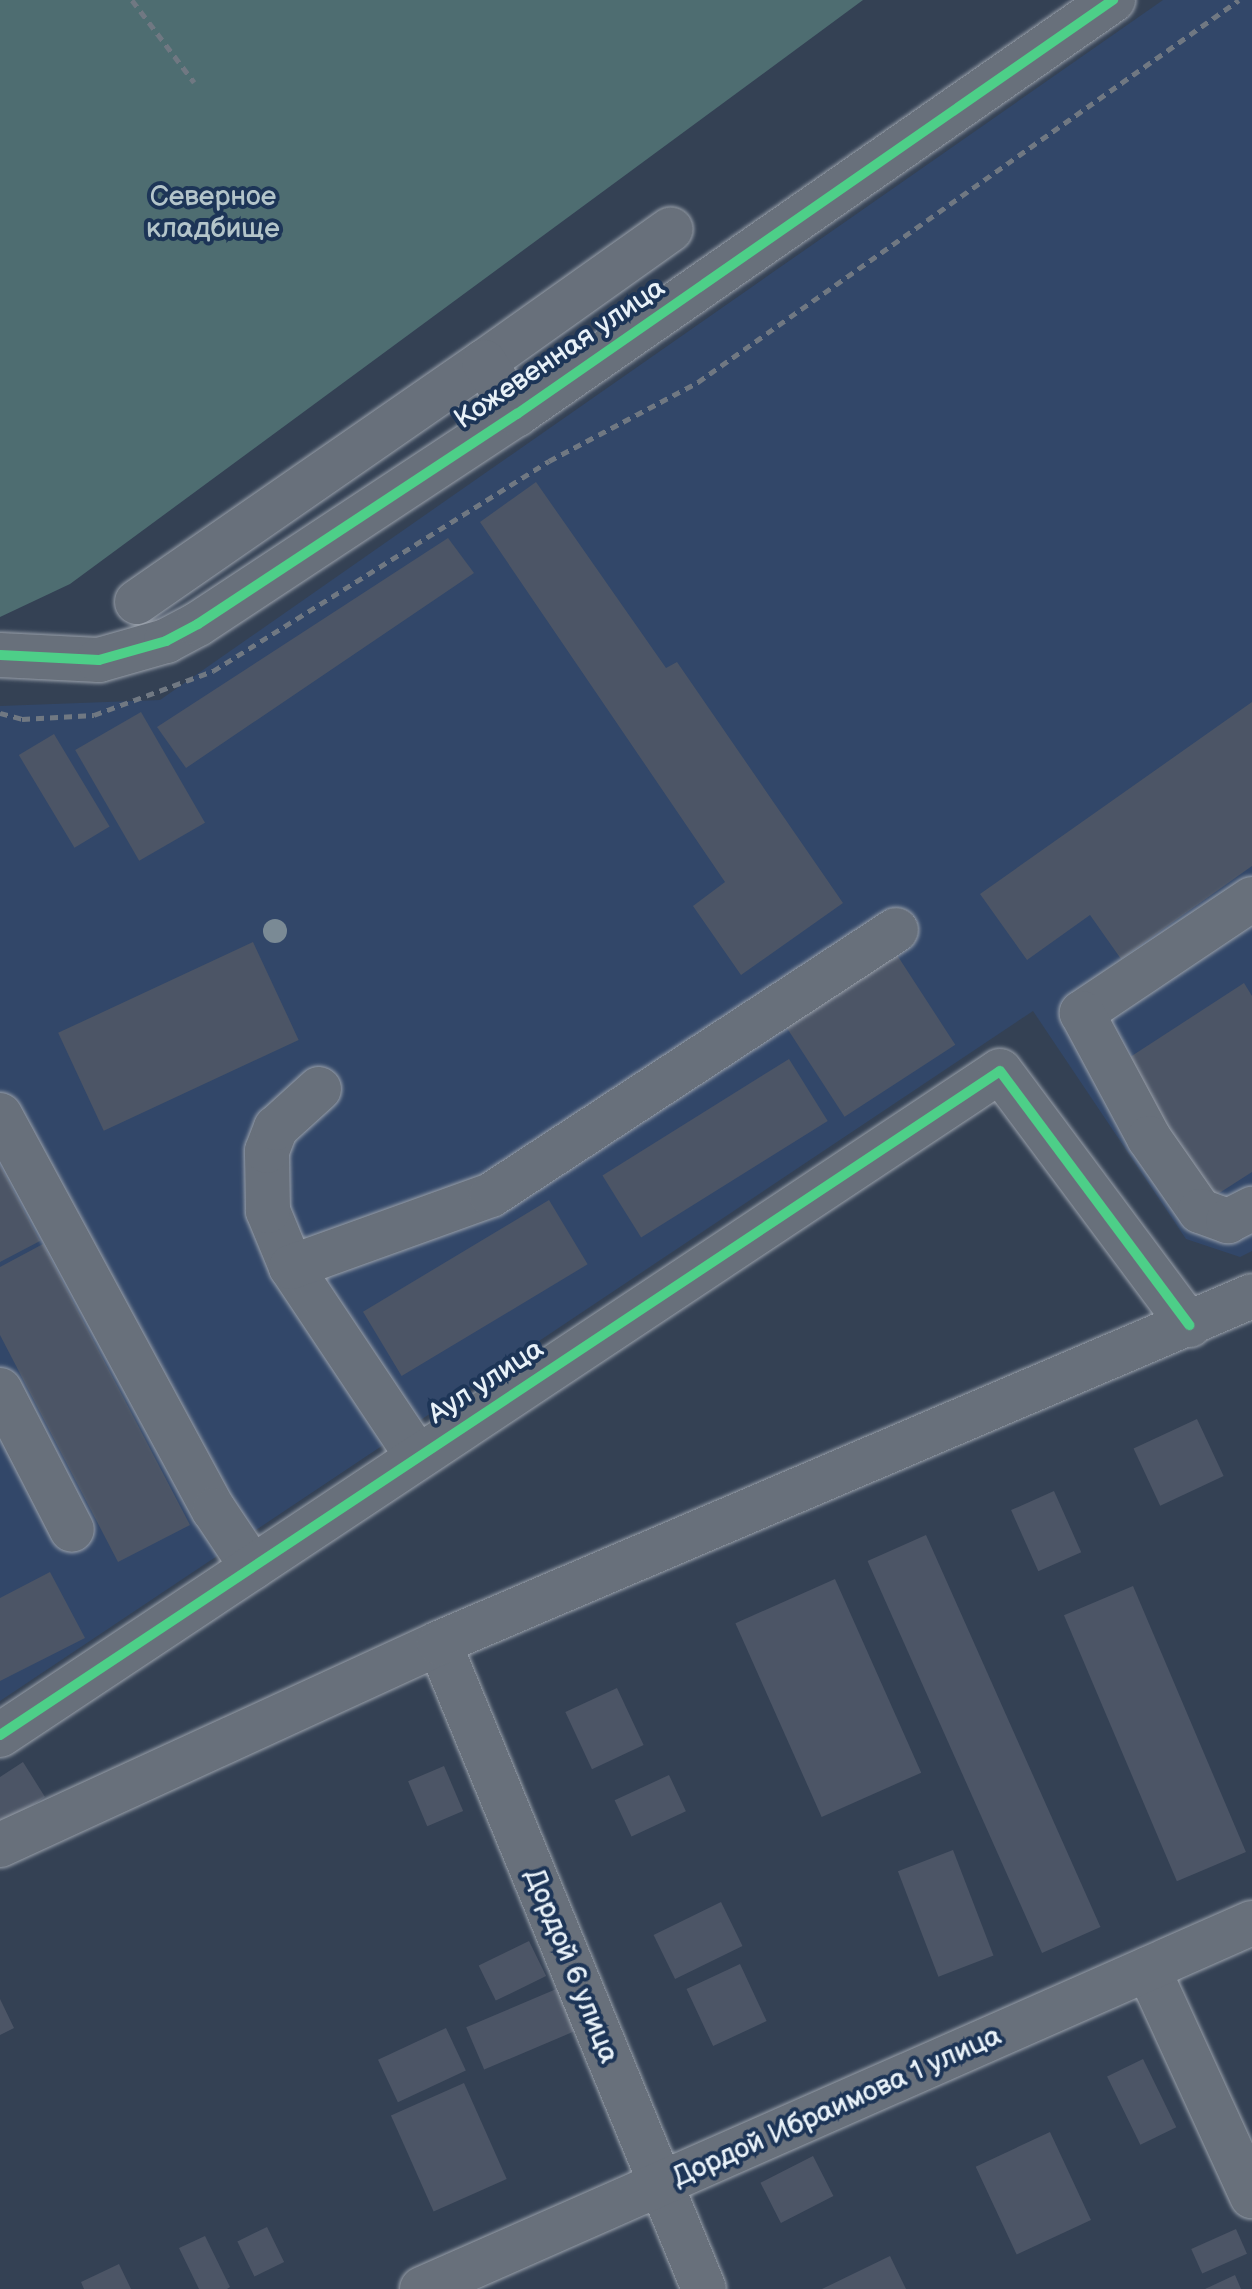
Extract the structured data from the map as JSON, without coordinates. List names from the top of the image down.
{
  "streets": {
    "street": [
      "Кожевенная улица",
      "Аул улица",
      "Дордой 6 улица",
      "Дордой Ибраимова 1 улица"
    ]
  },
  "crossings": [
    ["Дордой 6 улица", "Дордой Ибраимова 1 улица"]
  ],
  "parks": ["Северное кладбище"]
}
